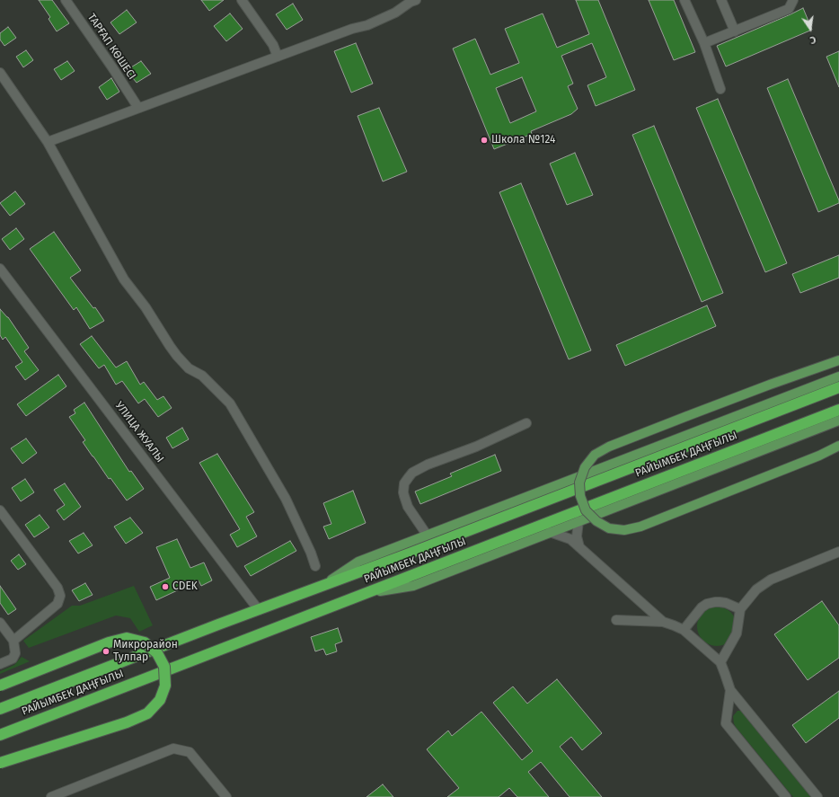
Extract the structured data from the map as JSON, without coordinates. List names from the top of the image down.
{
  "streets": {
    "highway": ["РАЙЫМБЕК ДАҢҒЫЛЫ"],
    "street": ["ТАРҒАП КӨШЕСІ", "УЛИЦА ЖУАЛЫ"]
  },
  "crossings": [
    ["УЛИЦА ЖУАЛЫ", "РАЙЫМБЕК ДАҢҒЫЛЫ"]
  ],
  "places": ["Школа №124", "CDEK", "Микрорайон Тулпар"],
  "north": "bottom"
}
